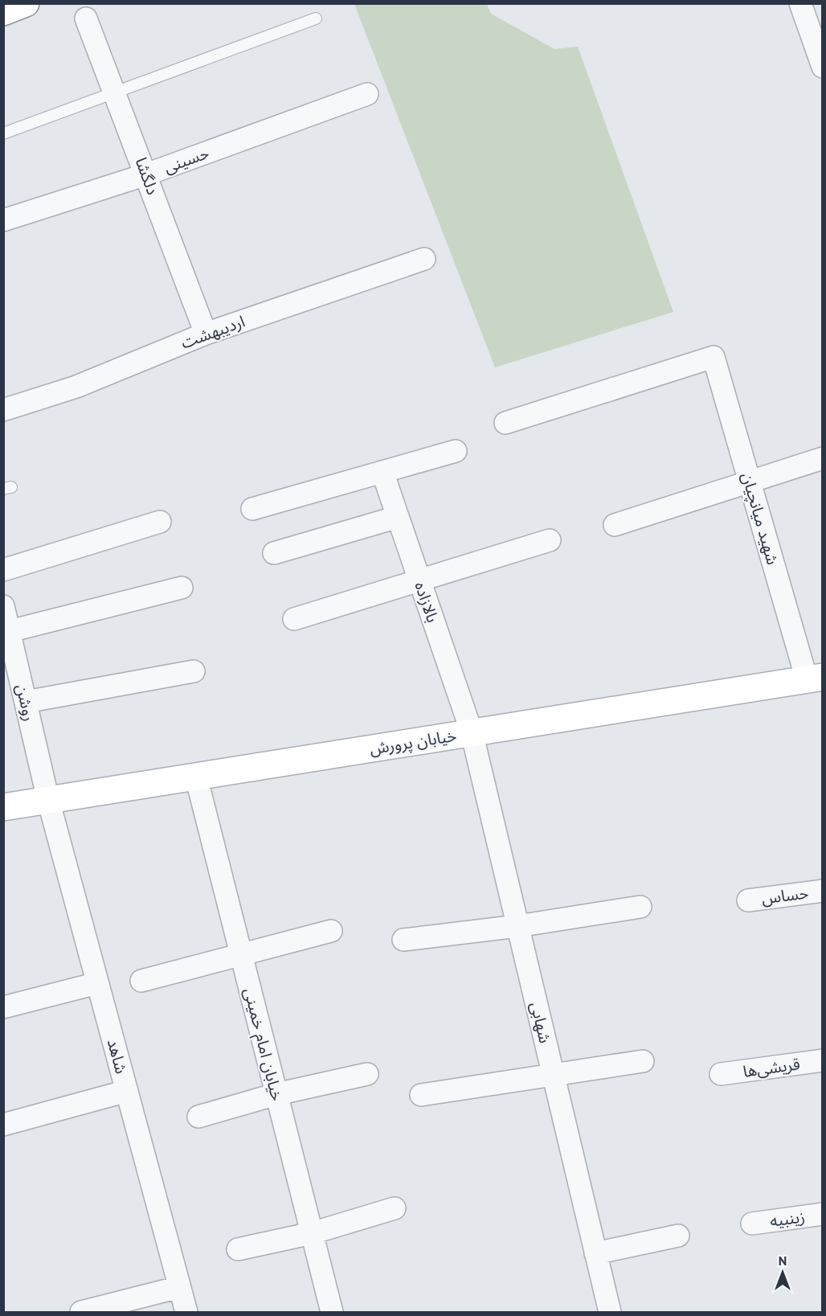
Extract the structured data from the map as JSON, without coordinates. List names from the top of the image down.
{
  "streets": {
    "main road": ["خیابان پرورش"],
    "street": [
      "حسینی",
      "دلگشا",
      "اردیبهشت",
      "شهید میانچیان",
      "بالازاده",
      "روشن",
      "حساس",
      "شهابی",
      "خیابان امام خمینی",
      "شاهد",
      "قریشی‌ها",
      "زینبیه"
    ]
  },
  "crossings": [
    ["حسینی", "دلگشا"],
    ["دلگشا", "اردیبهشت"],
    ["شهید میانچیان", "خیابان پرورش"],
    ["بالازاده", "خیابان پرورش"],
    ["بالازاده", "شهابی"],
    ["روشن", "خیابان پرورش"],
    ["روشن", "شاهد"],
    ["خیابان پرورش", "شهابی"],
    ["خیابان پرورش", "خیابان امام خمینی"],
    ["خیابان پرورش", "شاهد"]
  ],
  "north": "top"
}
